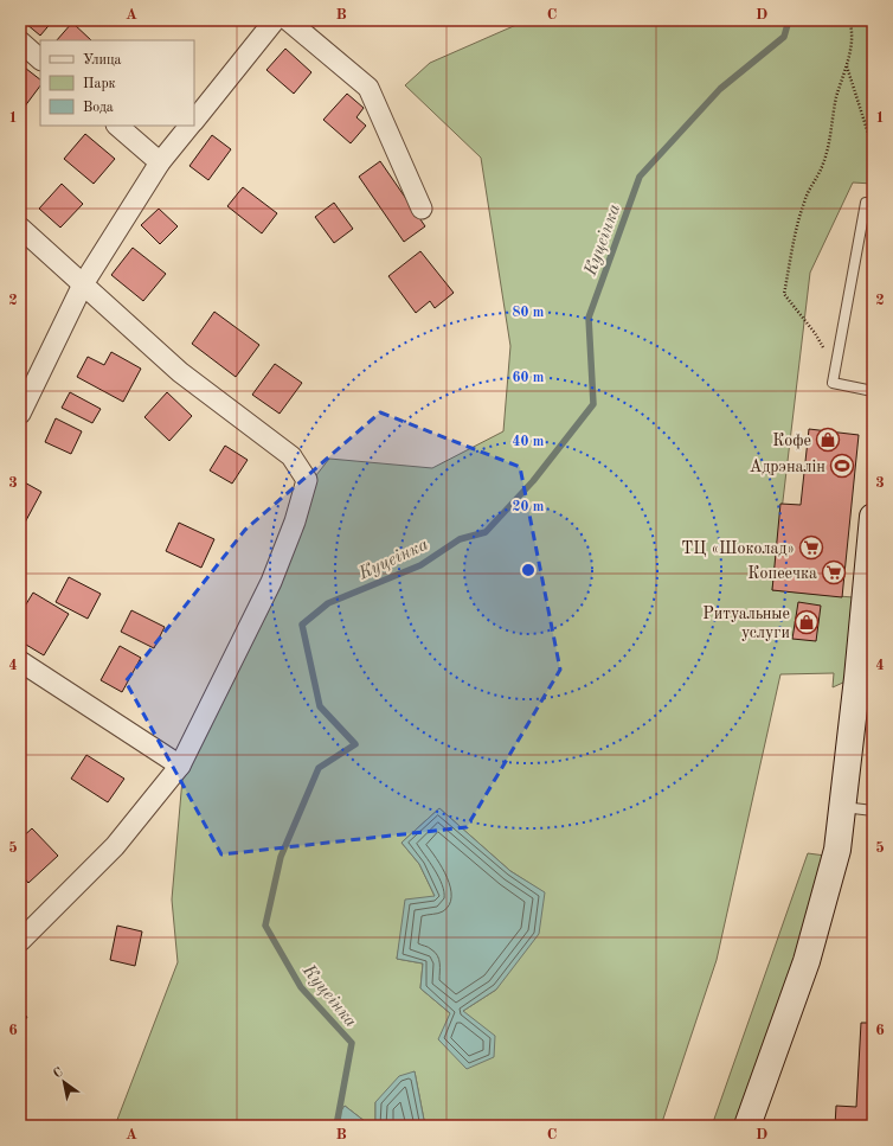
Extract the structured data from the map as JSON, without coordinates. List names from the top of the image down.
{
  "water": ["Куцеінка"],
  "places": {
    "shop": ["Кофе", "Ритуальные услуги"],
    "sports": ["Адрэналін"],
    "supermarket": ["ТЦ «Шоколад»", "Копеечка"]
  },
  "legend": ["Улица", "Парк", "Вода"],
  "north": "top left",
  "grid": {
    "columns": [
      "A",
      "B",
      "C",
      "D"
    ],
    "rows": [
      "1",
      "2",
      "3",
      "4",
      "5",
      "6"
    ]
  },
  "rings": [
    "80 m",
    "60 m",
    "40 m",
    "20 m"
  ]
}
